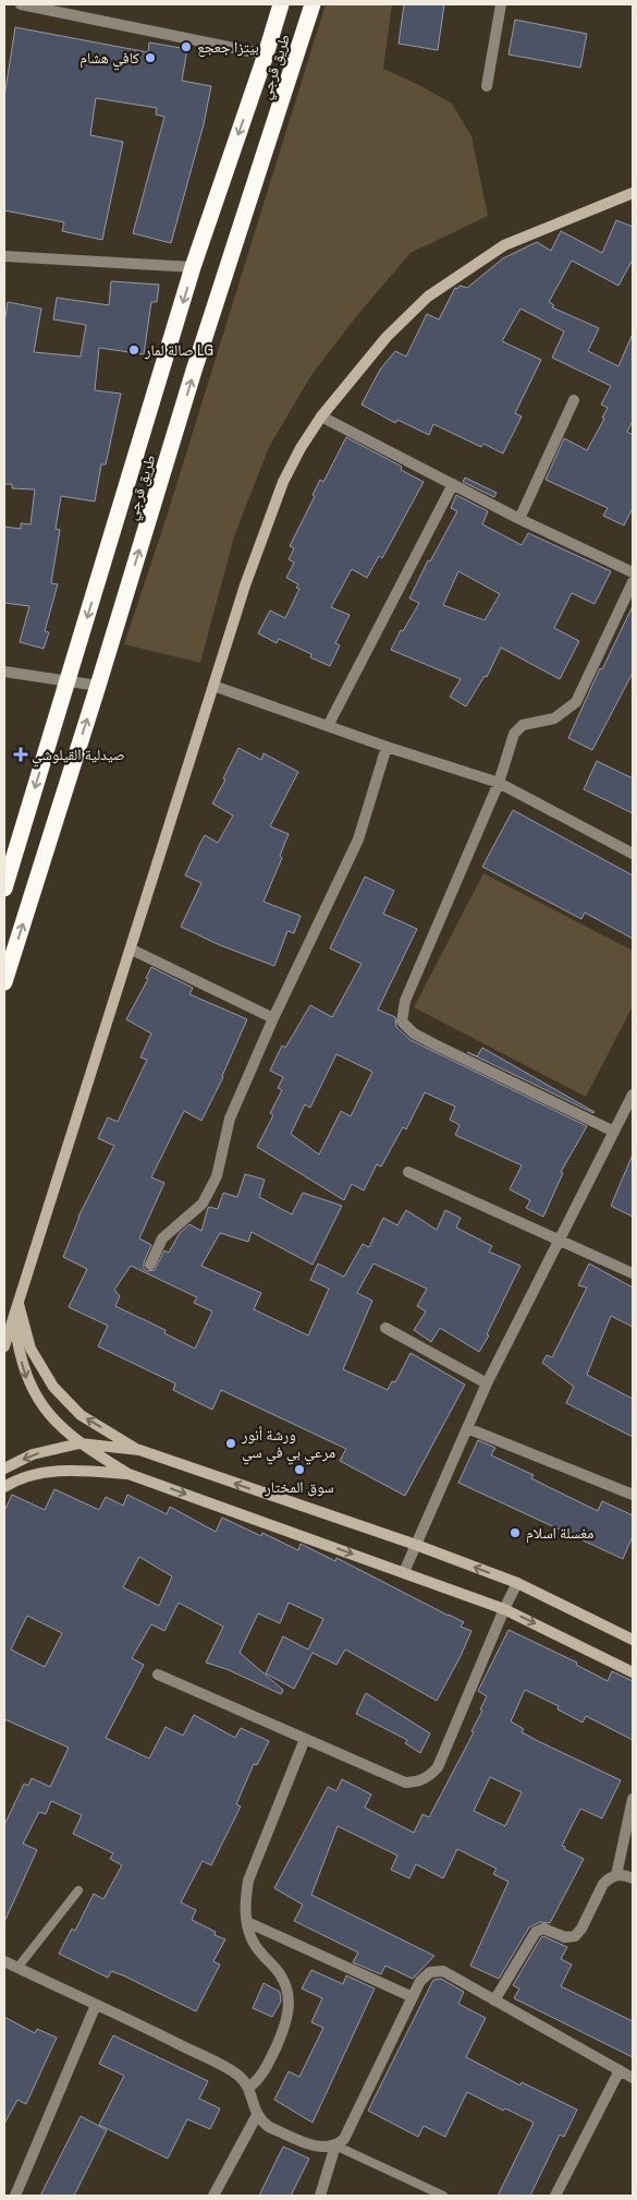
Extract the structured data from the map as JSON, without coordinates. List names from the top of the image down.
{
  "streets": {
    "highway": ["طريق قرجي"]
  },
  "places": {
    "other": [
      "بيتزا جعجع",
      "كافي هشام",
      "صالة لمار LG",
      "ورشة أنور مرعي بي في سي",
      "سوق المختار",
      "مغسلة اسلام"
    ],
    "health": ["صيدلية القيلوشي"]
  }
}
